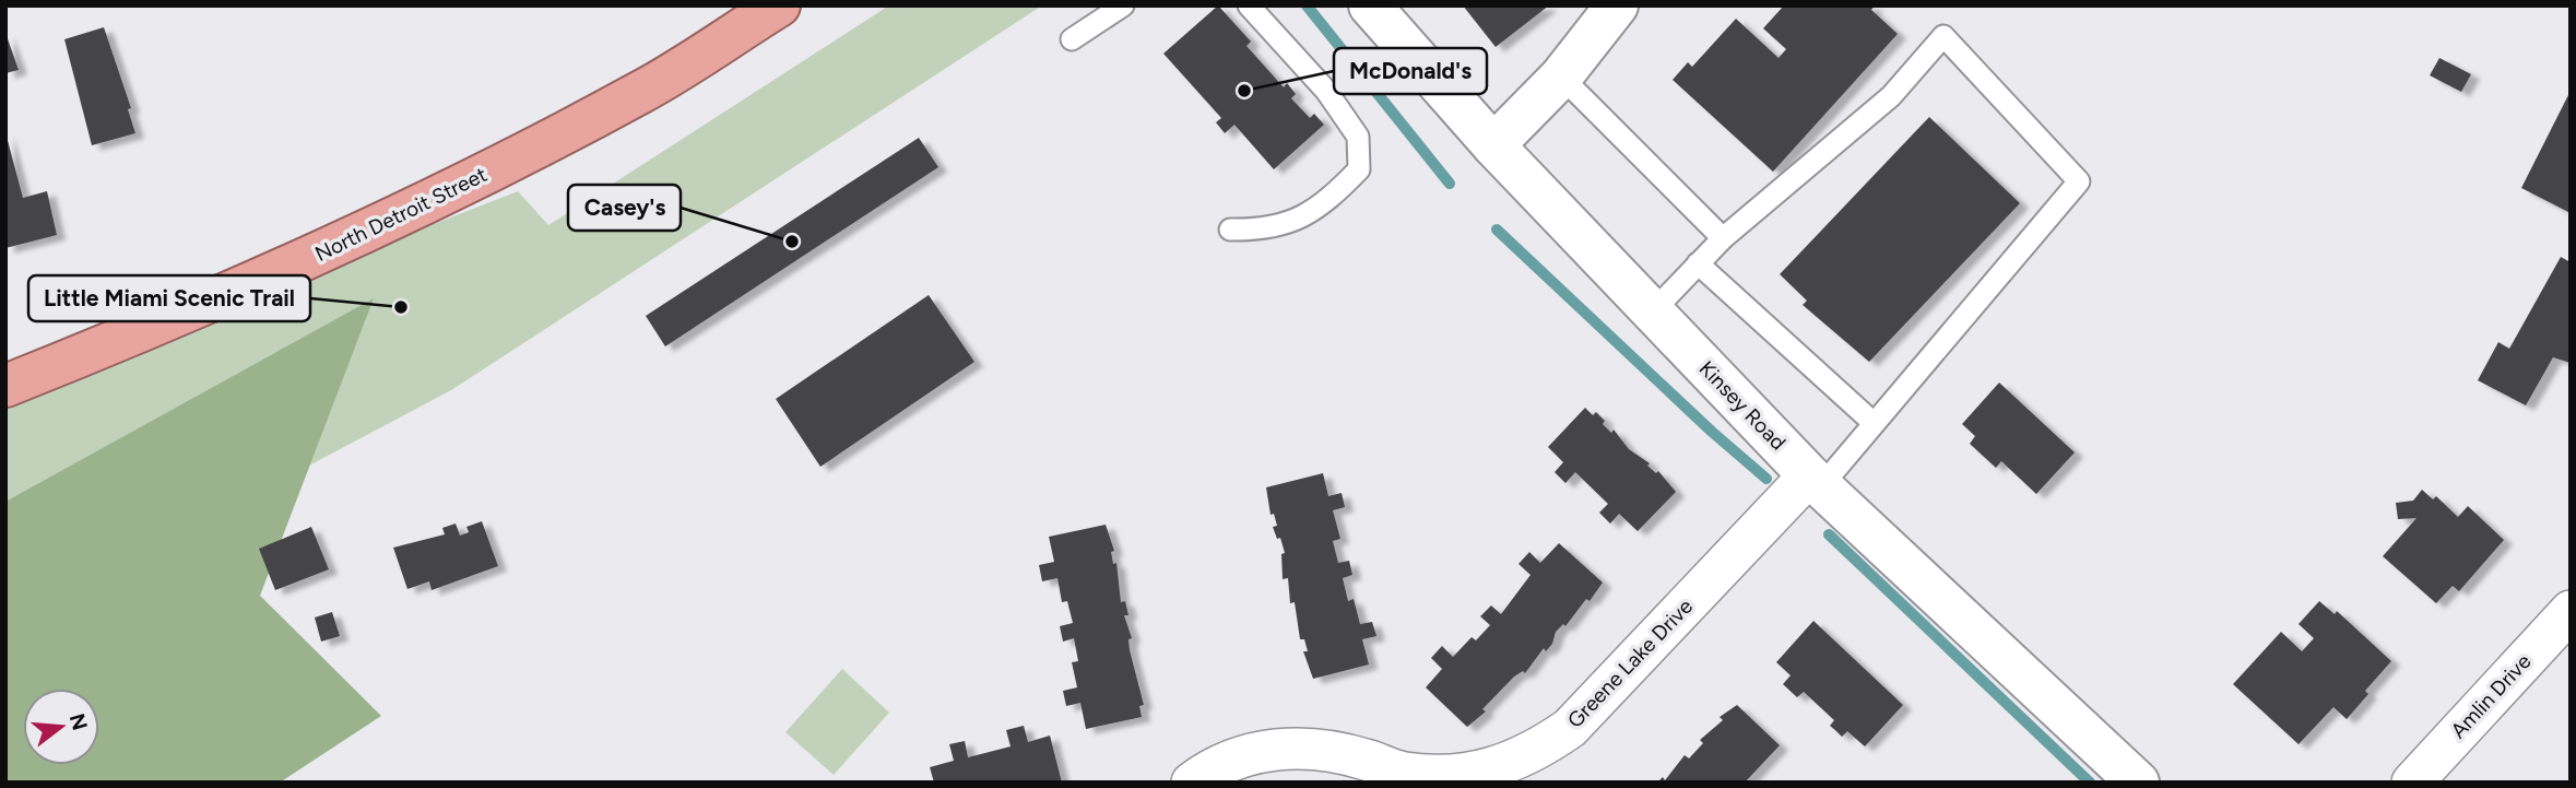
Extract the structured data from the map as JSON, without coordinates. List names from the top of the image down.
{
  "streets": {
    "highway": ["North Detroit Street"],
    "street": ["Kinsey Road", "Greene Lake Drive", "Amlin Drive"]
  },
  "crossings": [
    ["Kinsey Road", "Greene Lake Drive"]
  ],
  "places": ["McDonald's", "Casey's", "Little Miami Scenic Trail"],
  "north": "right"
}
